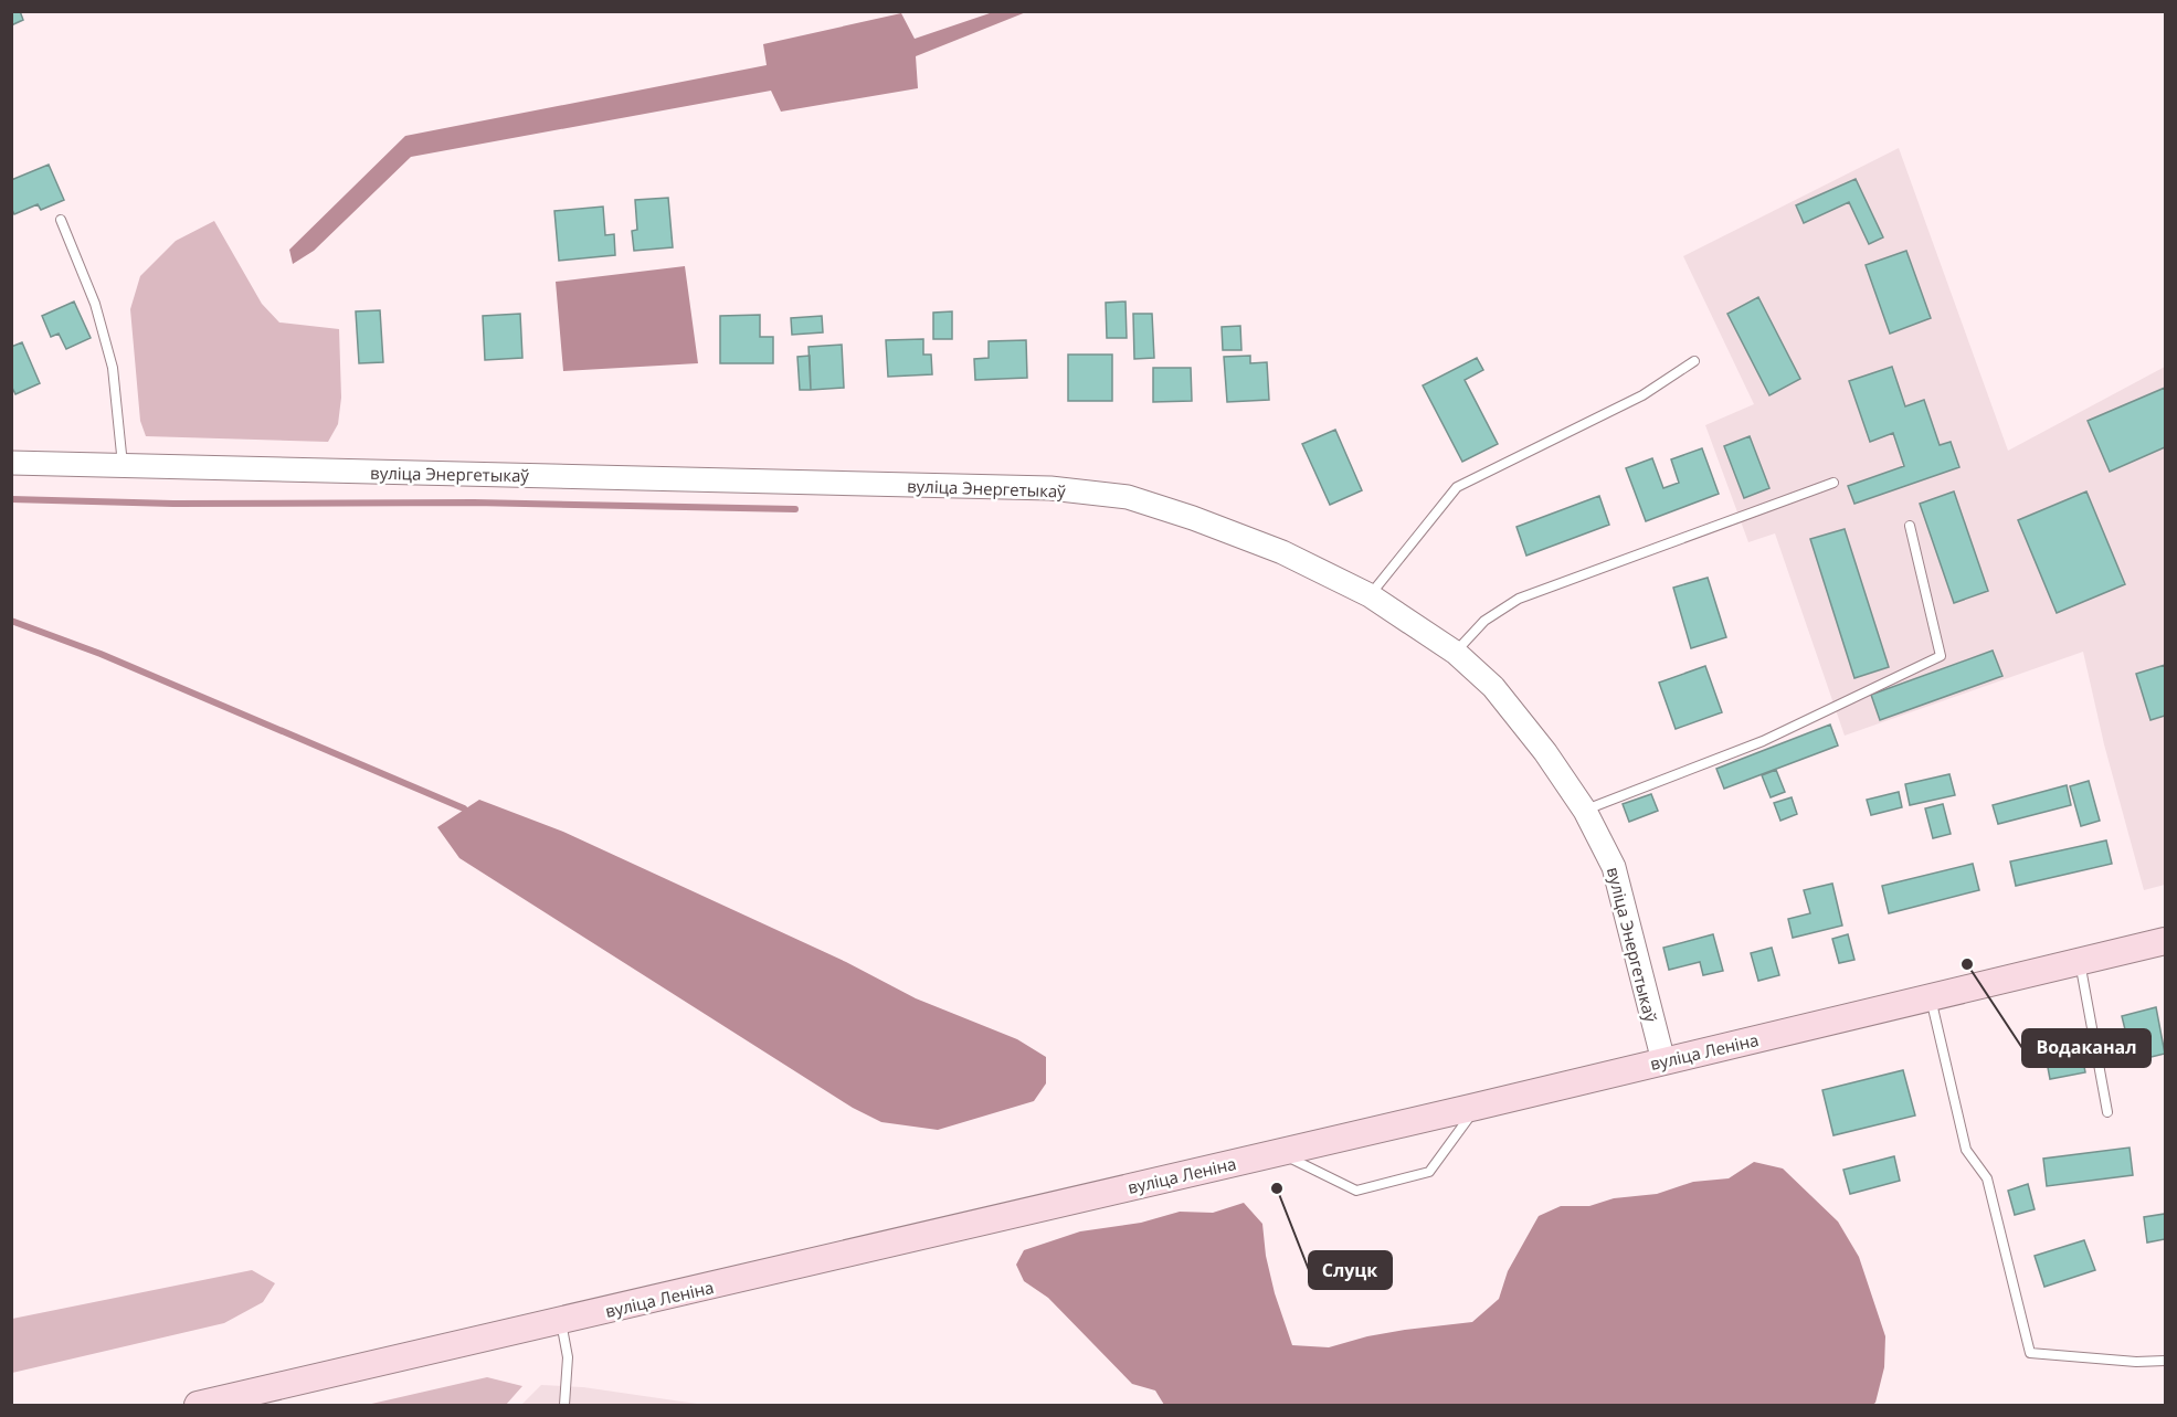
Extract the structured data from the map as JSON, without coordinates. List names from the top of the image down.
{
  "streets": {
    "main road": ["вуліца Леніна"],
    "street": ["вуліца Энергетыкаў"]
  },
  "crossings": [
    ["вуліца Энергетыкаў", "вуліца Леніна"]
  ],
  "places": ["Водаканал", "Слуцк"]
}
